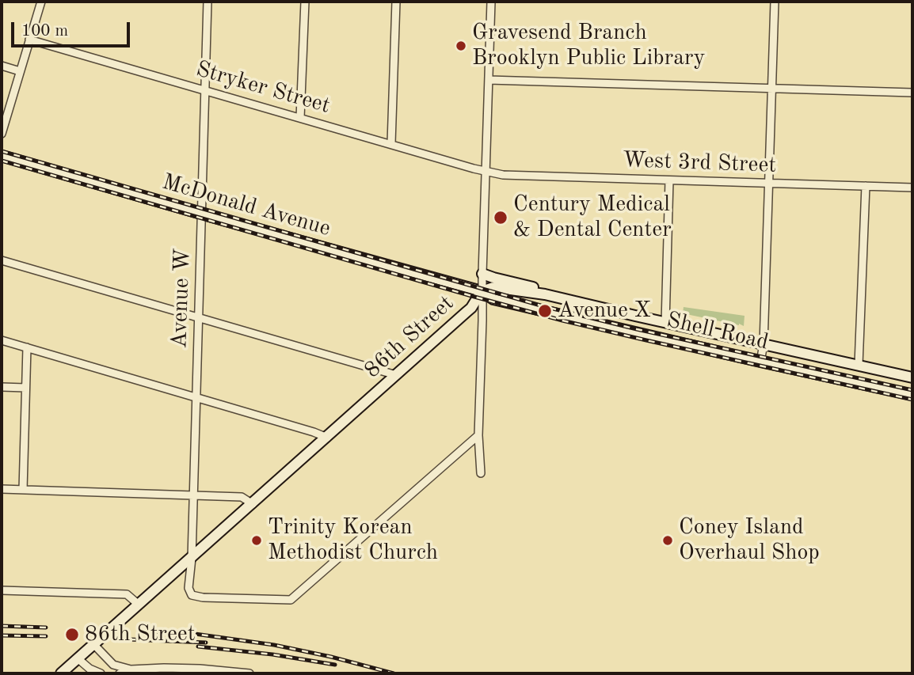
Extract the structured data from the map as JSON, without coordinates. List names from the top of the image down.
{
  "streets": {
    "main road": ["McDonald Avenue", "Shell Road", "86th Street"],
    "street": ["Stryker Street", "West 3rd Street", "Avenue W"]
  },
  "crossings": [
    ["Stryker Street", "West 3rd Street"],
    ["Stryker Street", "Avenue W"],
    ["McDonald Avenue", "Avenue W"],
    ["McDonald Avenue", "Shell Road"],
    ["McDonald Avenue", "86th Street"],
    ["Avenue W", "86th Street"],
    ["Shell Road", "86th Street"]
  ],
  "places": [
    "Gravesend Branch Brooklyn Public Library",
    "Century Medical & Dental Center",
    "Avenue X",
    "Trinity Korean Methodist Church",
    "Coney Island Overhaul Shop",
    "86th Street"
  ],
  "scale_bar": "100 m"
}
